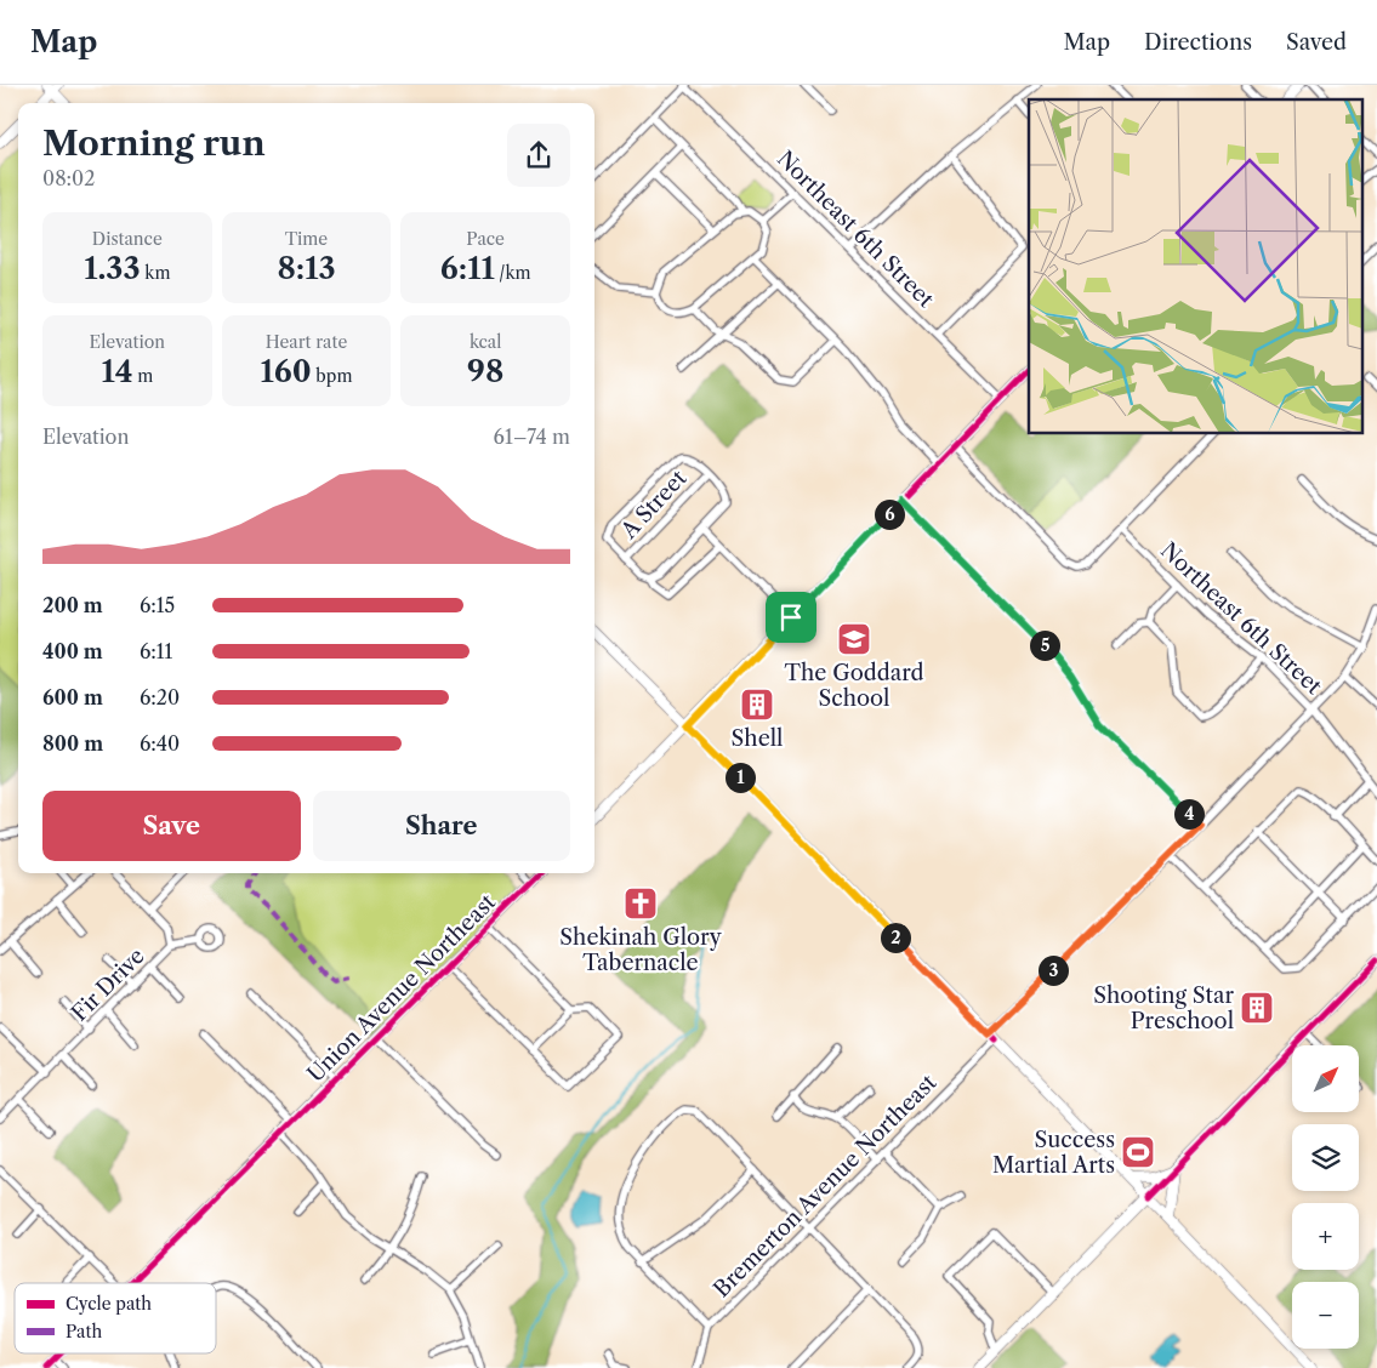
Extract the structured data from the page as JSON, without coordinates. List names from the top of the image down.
{
  "streets": {
    "main road": ["Union Avenue Northeast"],
    "street": [
      "Northeast 6th Street",
      "A Street",
      "Fir Drive",
      "Bremerton Avenue Northeast"
    ]
  },
  "crossings": [
    ["Northeast 6th Street", "Bremerton Avenue Northeast"]
  ],
  "places": {
    "school or university": ["The Goddard School"],
    "building": ["Shell", "Shooting Star Preschool"],
    "church": ["Shekinah Glory Tabernacle"],
    "sports": ["Success Martial Arts"]
  },
  "legend": ["Cycle path", "Path"],
  "north": "top right",
  "page": {
    "header": "Map",
    "nav": ["Map", "Directions", "Saved"],
    "heading": ["Morning run", "08:02"],
    "stats": [
      ["Distance", "1.33 km"],
      ["Time", "8:13"],
      ["Pace", "6:11 /km"],
      ["Elevation", "14 m"],
      ["Heart rate", "160 bpm"],
      ["kcal", "98"]
    ],
    "chart": ["Elevation", "61–74 m"],
    "pins": [
      "6",
      "5",
      "1",
      "4",
      "2",
      "3"
    ],
    "list": [
      {
        "name": "200 m",
        "note": "6:15"
      },
      {
        "name": "400 m",
        "note": "6:11"
      },
      {
        "name": "600 m",
        "note": "6:20"
      },
      {
        "name": "800 m",
        "note": "6:40"
      }
    ],
    "buttons": ["Save", "Share"],
    "map_buttons": ["+", "−"]
  }
}
